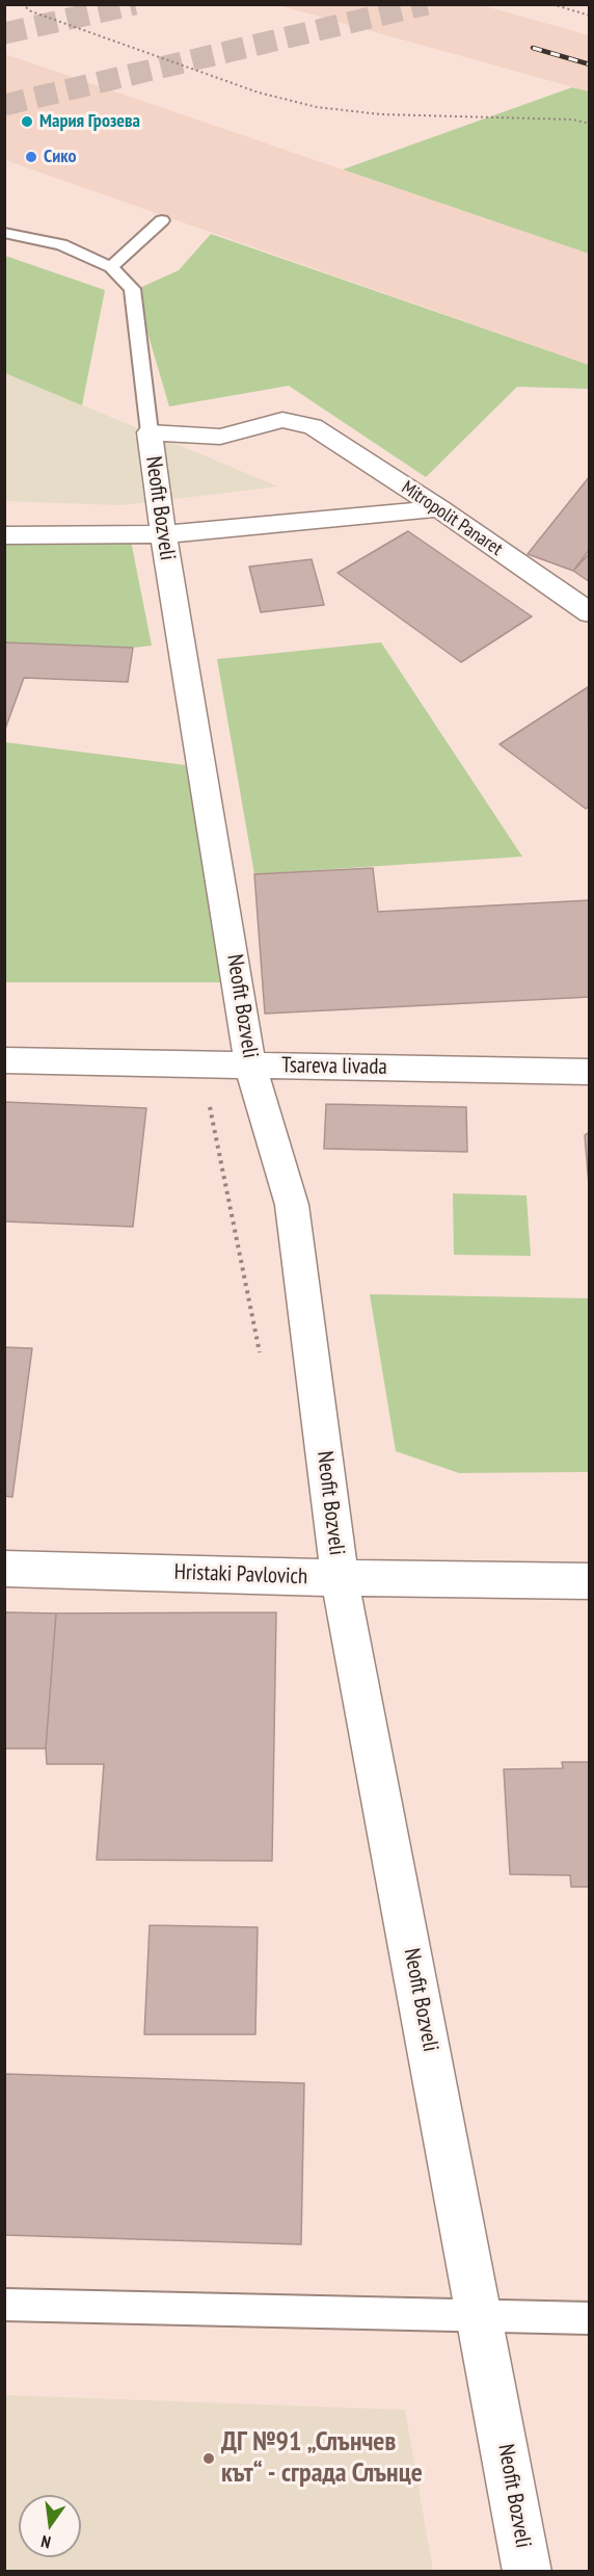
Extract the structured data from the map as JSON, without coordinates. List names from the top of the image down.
{
  "streets": {
    "street": [
      "Neofit Bozveli",
      "Mitropolit Panaret",
      "Tsareva livada",
      "Hristaki Pavlovich"
    ]
  },
  "crossings": [
    ["Neofit Bozveli", "Mitropolit Panaret"],
    ["Neofit Bozveli", "Tsareva livada"],
    ["Neofit Bozveli", "Hristaki Pavlovich"]
  ],
  "places": ["Мария Грозева", "Сико", "ДГ №91 „Слънчев кът“ - сграда Слънце"],
  "north": "bottom"
}
